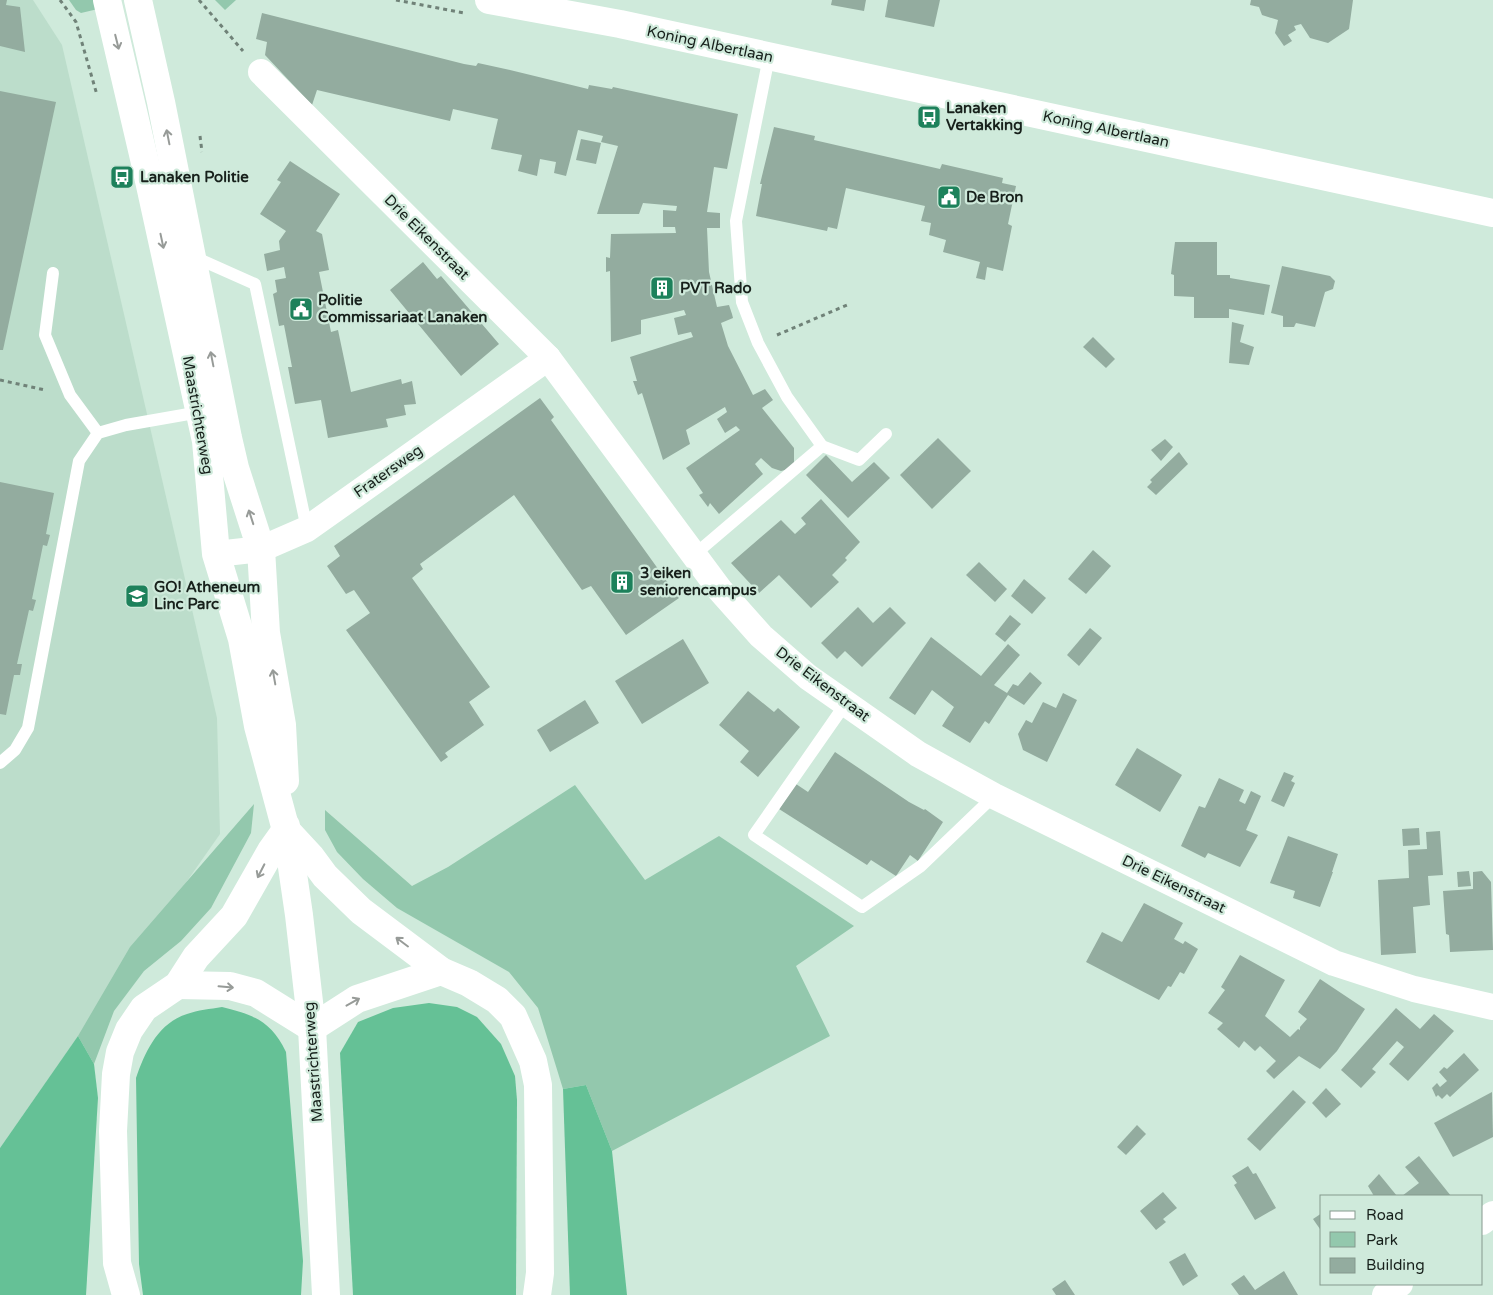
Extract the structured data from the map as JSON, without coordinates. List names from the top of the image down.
{
  "streets": {
    "main road": ["Koning Albertlaan", "Maastrichterweg"],
    "street": ["Drie Eikenstraat", "Fratersweg"]
  },
  "crossings": [
    ["Drie Eikenstraat", "Fratersweg"],
    ["Maastrichterweg", "Fratersweg"]
  ],
  "places": {
    "bus stop": ["Lanaken Vertakking", "Lanaken Politie"],
    "public building": ["De Bron", "Politie Commissariaat Lanaken"],
    "building": ["PVT Rado", "3 eiken seniorencampus"],
    "school or university": ["GO! Atheneum Linc Parc"]
  },
  "legend": ["Road", "Park", "Building"]
}
